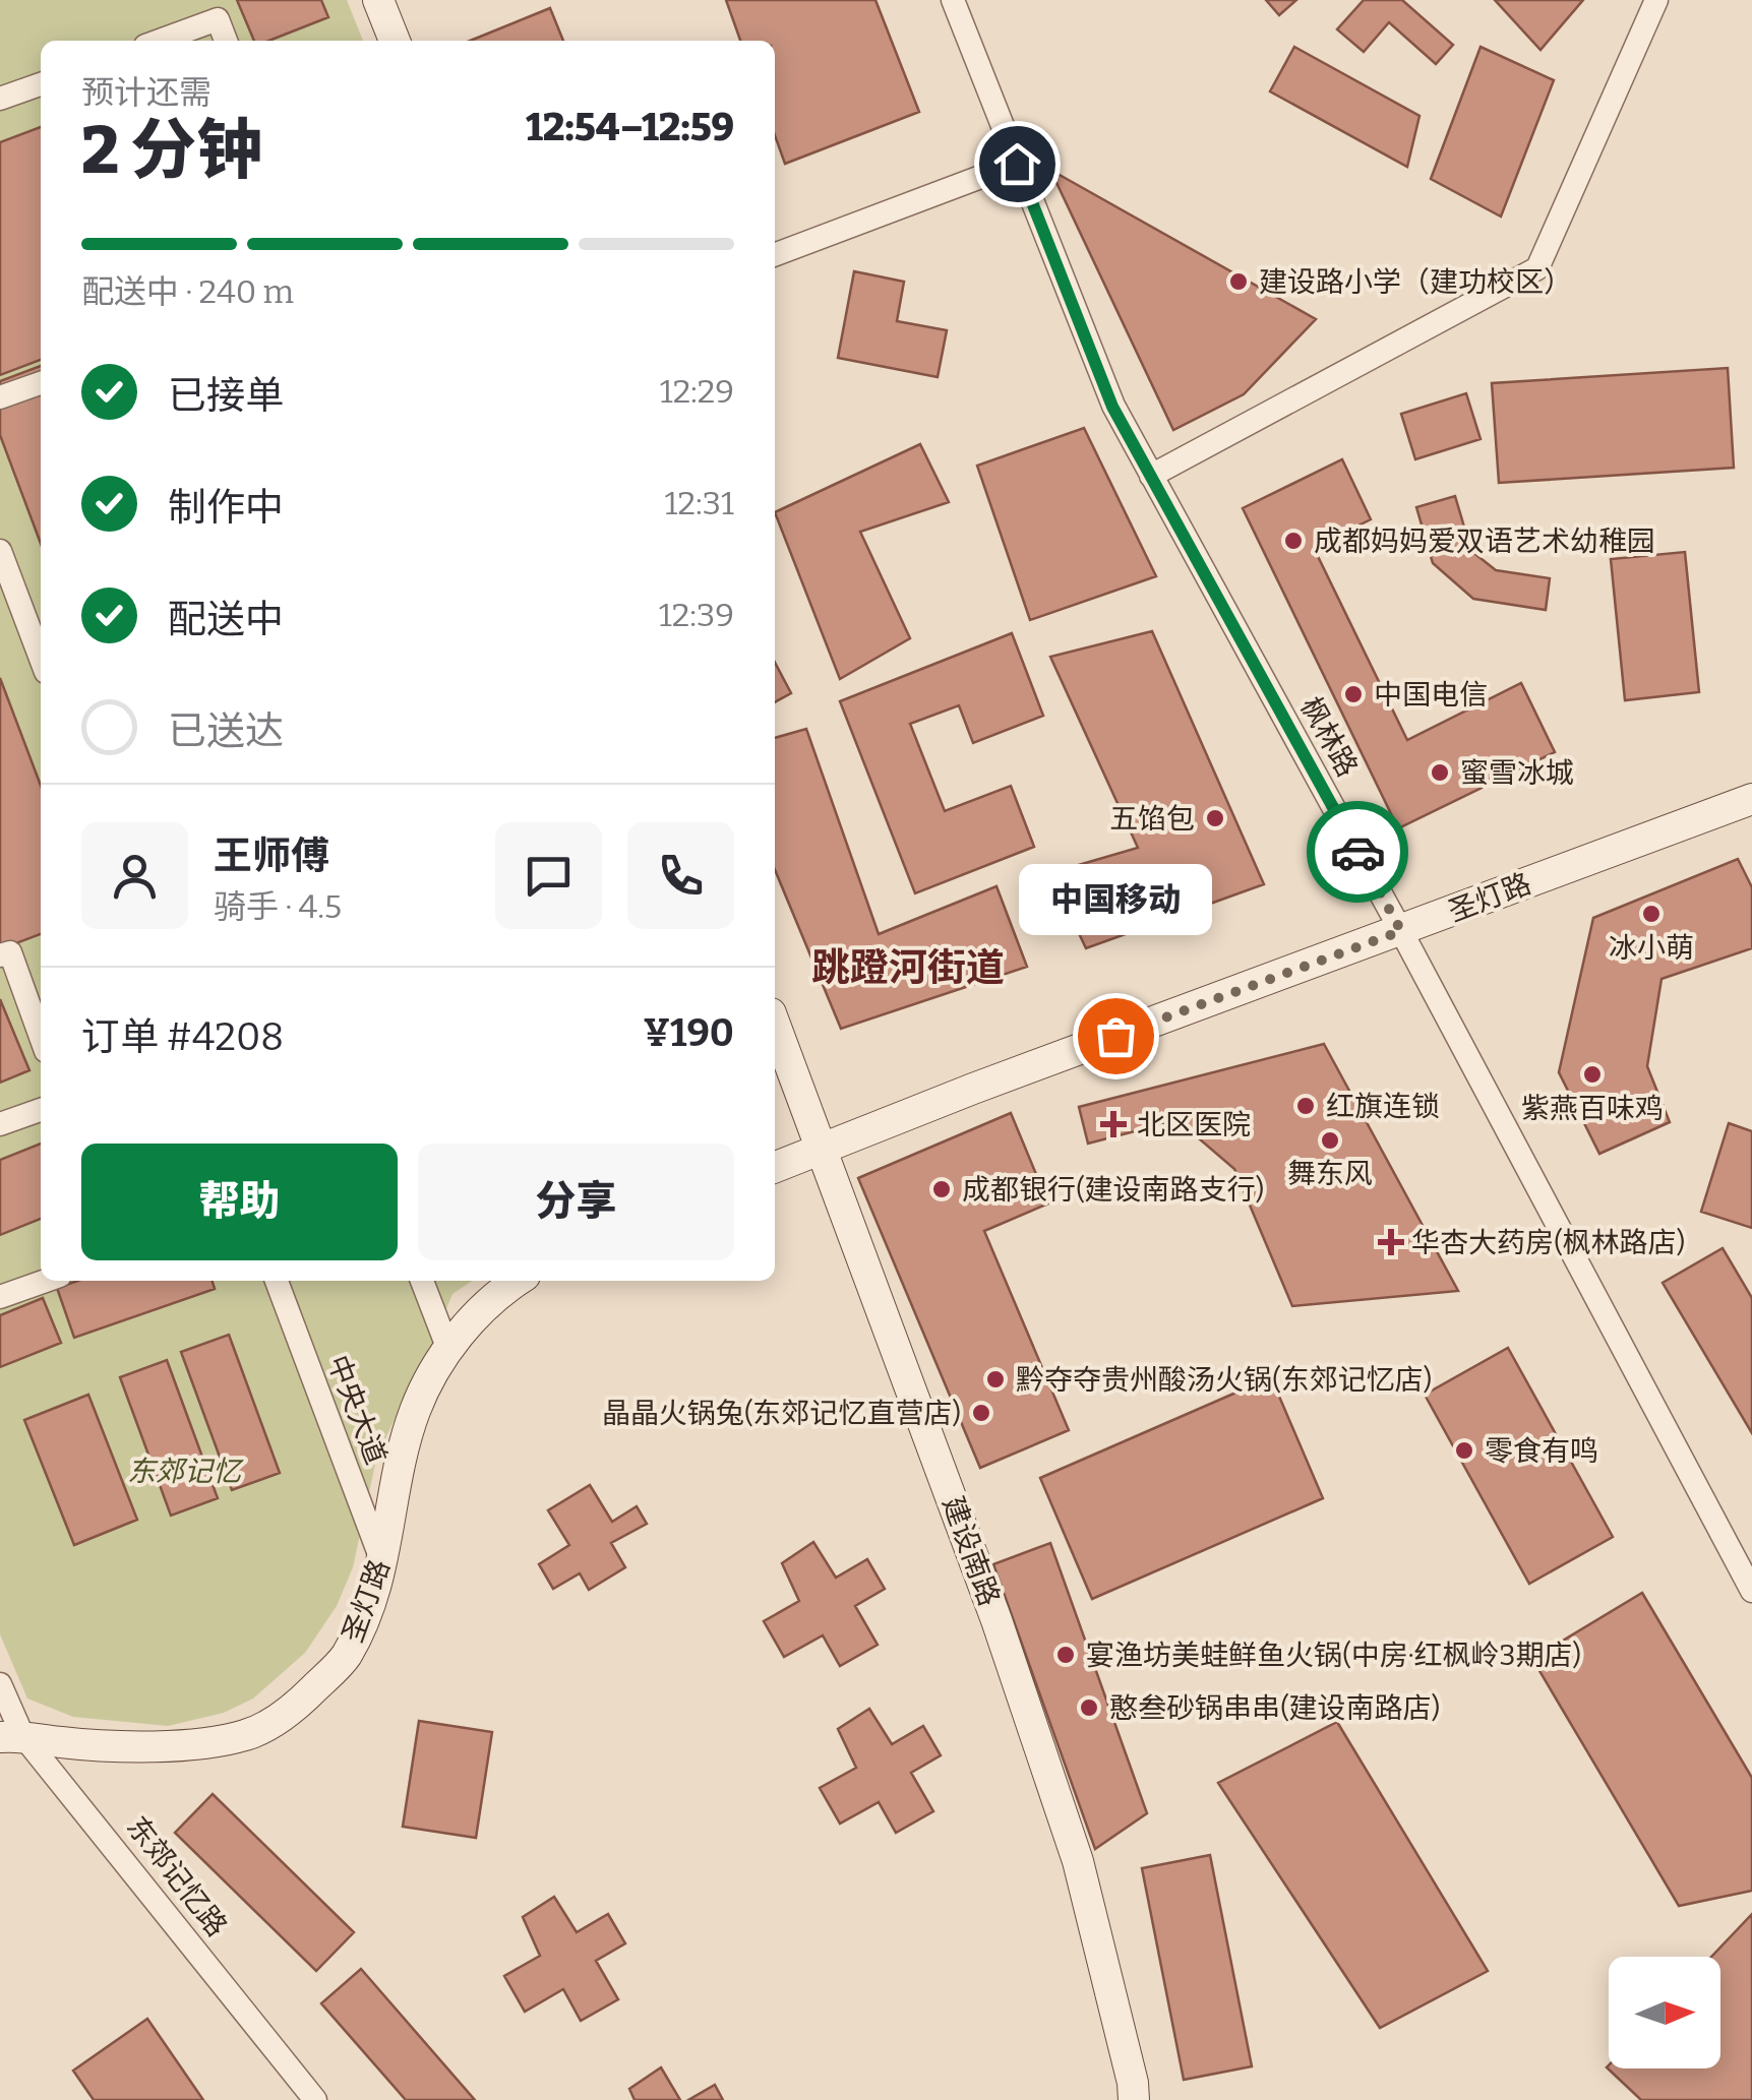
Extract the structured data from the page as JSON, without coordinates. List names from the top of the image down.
{
  "streets": {
    "street": [
      "枫林路",
      "圣灯路",
      "中央大道",
      "建设南路",
      "东郊记忆路"
    ]
  },
  "crossings": [
    ["枫林路", "圣灯路"],
    ["圣灯路", "中央大道"],
    ["圣灯路", "建设南路"],
    ["圣灯路", "东郊记忆路"]
  ],
  "districts": ["跳蹬河街道"],
  "parks": ["东郊记忆"],
  "places": {
    "other": [
      "建设路小学（建功校区）",
      "成都妈妈爱双语艺术幼稚园",
      "中国电信",
      "蜜雪冰城",
      "五馅包",
      "冰小萌",
      "中国移动",
      "紫燕百味鸡",
      "红旗连锁",
      "舞东风",
      "成都银行(建设南路支行)",
      "黔夺夺贵州酸汤火锅(东郊记忆店)",
      "晶晶火锅兔(东郊记忆直营店)",
      "零食有鸣",
      "宴渔坊美蛙鲜鱼火锅(中房·红枫岭3期店)",
      "憨叁砂锅串串(建设南路店)"
    ],
    "health": ["北区医院", "华杏大药房(枫林路店)"]
  },
  "north": "right",
  "page": {
    "heading": ["2 分钟", "预计还需", "12:54–12:59"],
    "panel": [
      "王师傅",
      "骑手 · 4.5",
      "订单 #4208",
      "¥190"
    ],
    "bar": "配送中 · 240 m",
    "list": [
      ["已接单", "12:29"],
      ["制作中", "12:31"],
      ["配送中", "12:39"],
      "已送达"
    ],
    "bubble": "中国移动",
    "buttons": ["帮助", "分享"]
  }
}
